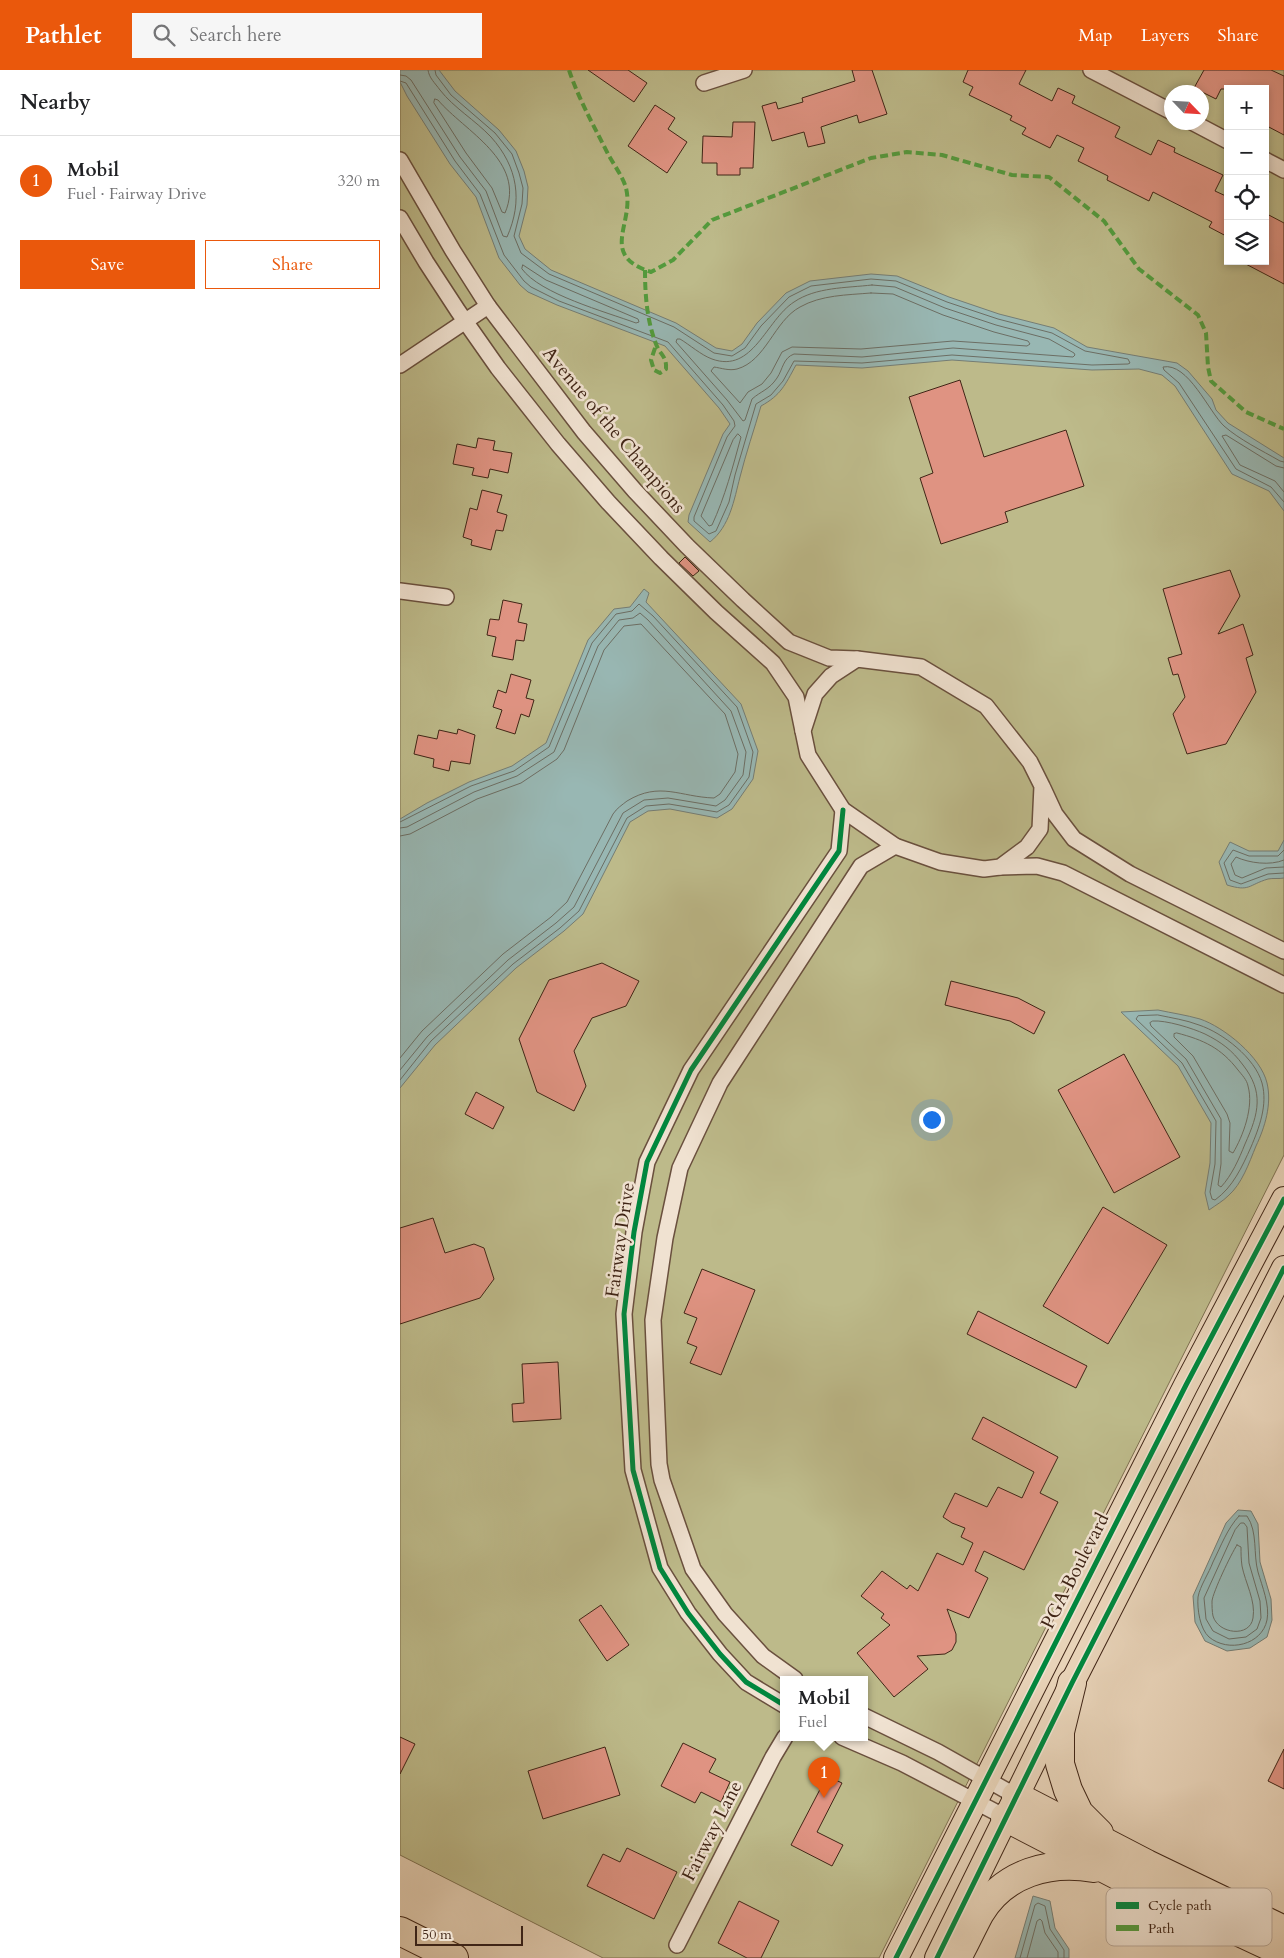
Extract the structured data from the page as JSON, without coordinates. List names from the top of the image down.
{
  "streets": {
    "main road": ["PGA Boulevard"],
    "street": ["Avenue of the Champions", "Fairway Drive", "Fairway Lane"]
  },
  "legend": ["Cycle path", "Path"],
  "scale_bar": "50 m",
  "north": "bottom right",
  "page": {
    "header": "Pathlet",
    "search": "Search here",
    "nav": ["Map", "Layers", "Share"],
    "heading": "Nearby",
    "map_buttons": ["+", "−"],
    "list": [
      {
        "mark": "1",
        "name": "Mobil",
        "note": "Fuel · Fairway Drive",
        "value": "320 m"
      }
    ],
    "buttons": ["Save", "Share"],
    "popup": ["Mobil", "Fuel"],
    "pins": "1",
    "scale": "50 m"
  }
}
